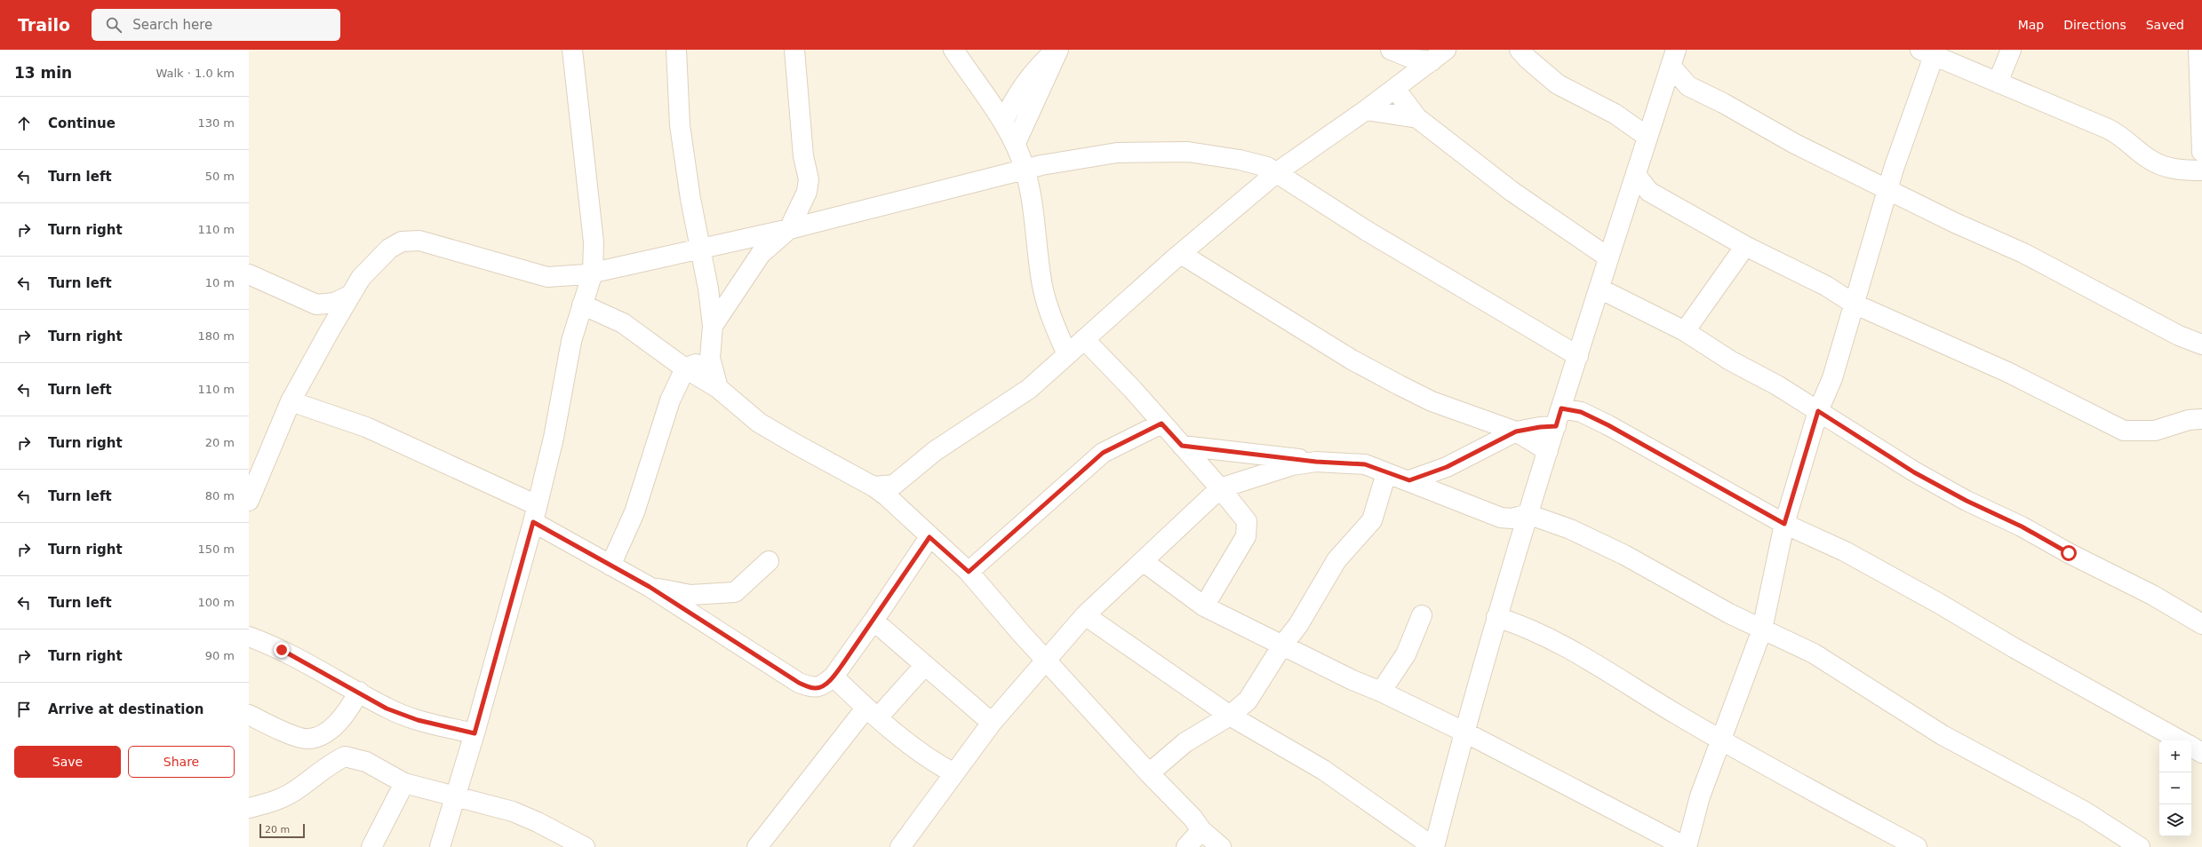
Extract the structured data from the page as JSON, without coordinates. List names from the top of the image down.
{
  "scale_bar": "20 m",
  "page": {
    "header": "Trailo",
    "search": "Search here",
    "nav": ["Map", "Directions", "Saved"],
    "heading": ["13 min", "Walk · 1.0 km"],
    "list": [
      ["Continue", "130 m"],
      ["Turn left", "50 m"],
      ["Turn right", "110 m"],
      ["Turn left", "10 m"],
      ["Turn right", "180 m"],
      ["Turn left", "110 m"],
      ["Turn right", "20 m"],
      ["Turn left", "80 m"],
      ["Turn right", "150 m"],
      ["Turn left", "100 m"],
      ["Turn right", "90 m"],
      "Arrive at destination"
    ],
    "buttons": ["Save", "Share"],
    "map_buttons": ["+", "−"],
    "scale": "20 m"
  }
}
